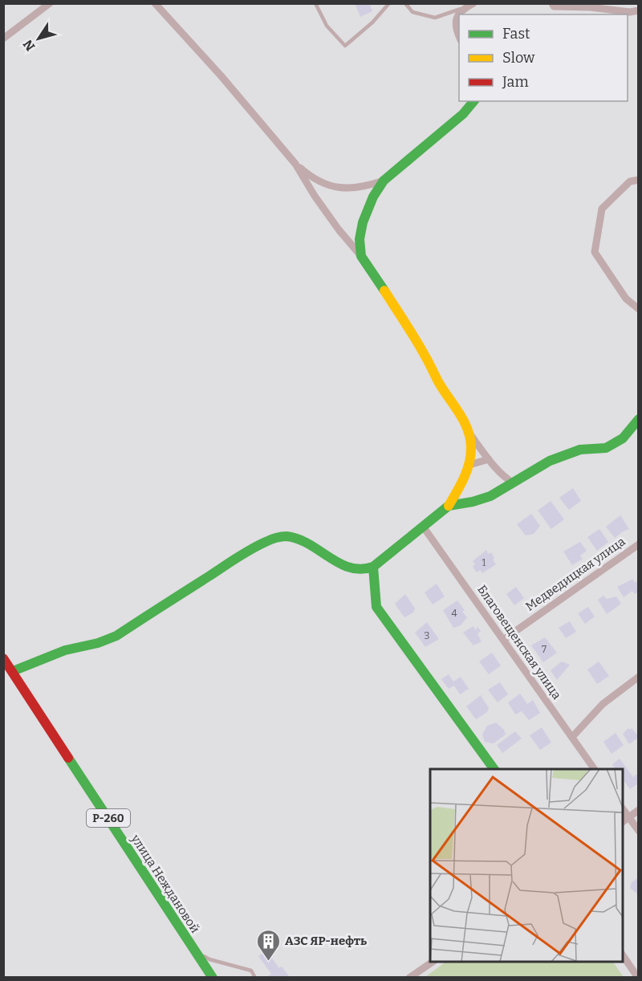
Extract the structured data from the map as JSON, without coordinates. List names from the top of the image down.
{
  "streets": {
    "main road": ["Р-260", "улица Неждановой"],
    "street": ["Медведицкая улица", "Благовещенская улица"]
  },
  "crossings": [
    ["Медведицкая улица", "Благовещенская улица"]
  ],
  "places": {
    "building": ["АЗС ЯР-нефть"]
  },
  "house_numbers": [
    "1",
    "4",
    "3",
    "7"
  ],
  "legend": ["Fast", "Slow", "Jam"],
  "north": "bottom left"
}
